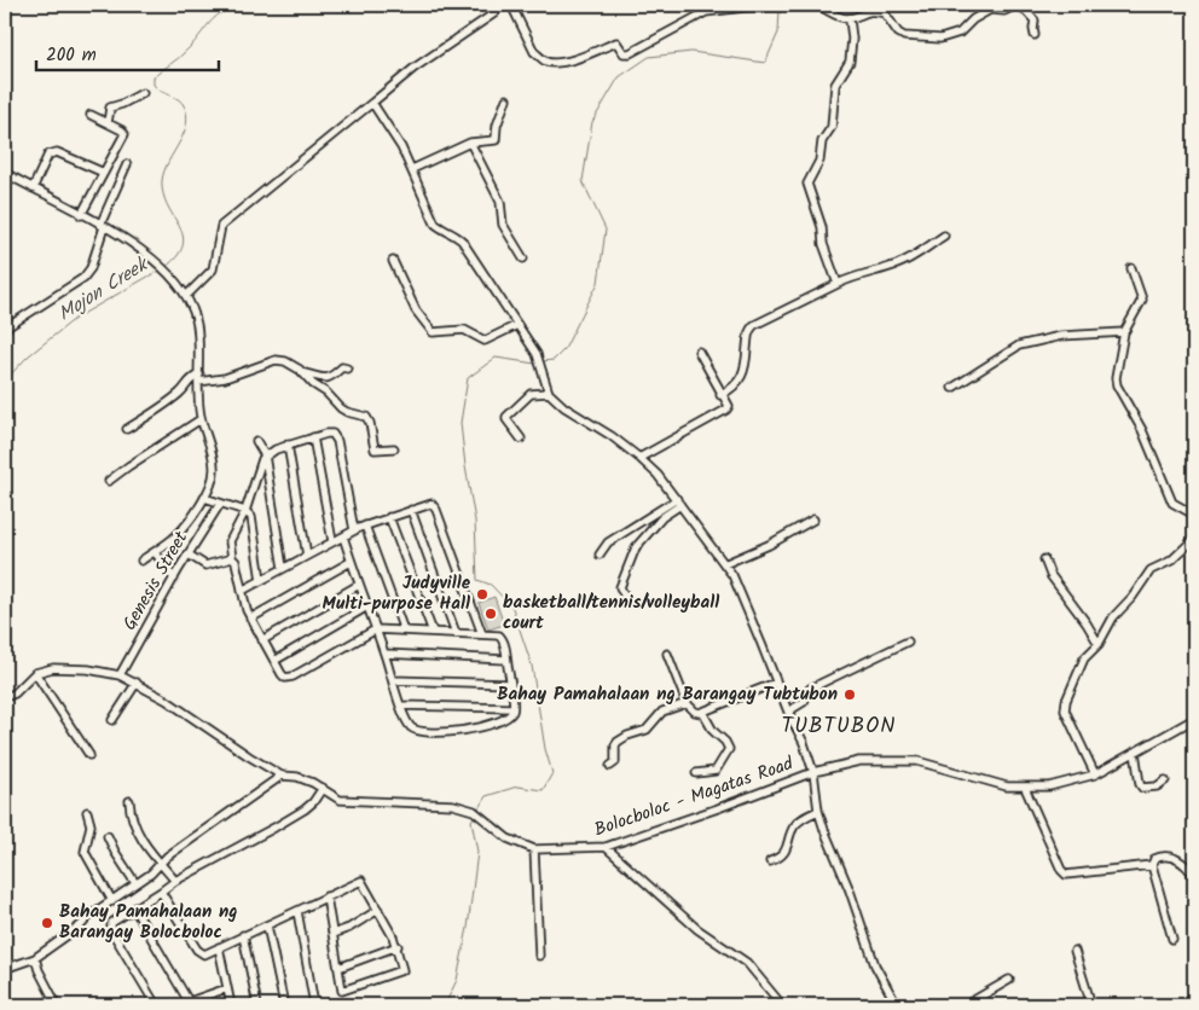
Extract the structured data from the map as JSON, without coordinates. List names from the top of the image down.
{
  "streets": {
    "street": ["Genesis Street", "Bolocboloc - Magatas Road"]
  },
  "crossings": [
    ["Genesis Street", "Bolocboloc - Magatas Road"]
  ],
  "districts": ["TUBTUBON"],
  "water": ["Mojon Creek"],
  "places": [
    "Judyville Multi-purpose Hall",
    "basketball/tennis/volleyball court",
    "Bahay Pamahalaan ng Barangay Tubtubon",
    "Bahay Pamahalaan ng Barangay Bolocboloc"
  ],
  "scale_bar": "200 m"
}
